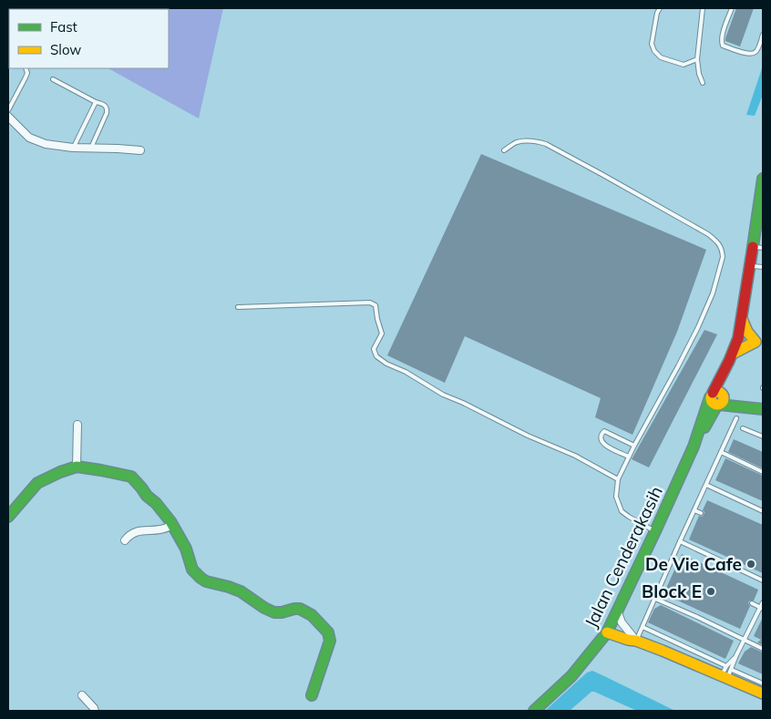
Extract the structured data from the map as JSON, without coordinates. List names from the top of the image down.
{
  "streets": {
    "street": ["Jalan Cenderakasih"]
  },
  "places": ["De Vie Cafe", "Block E"],
  "legend": ["Fast", "Slow"]
}
